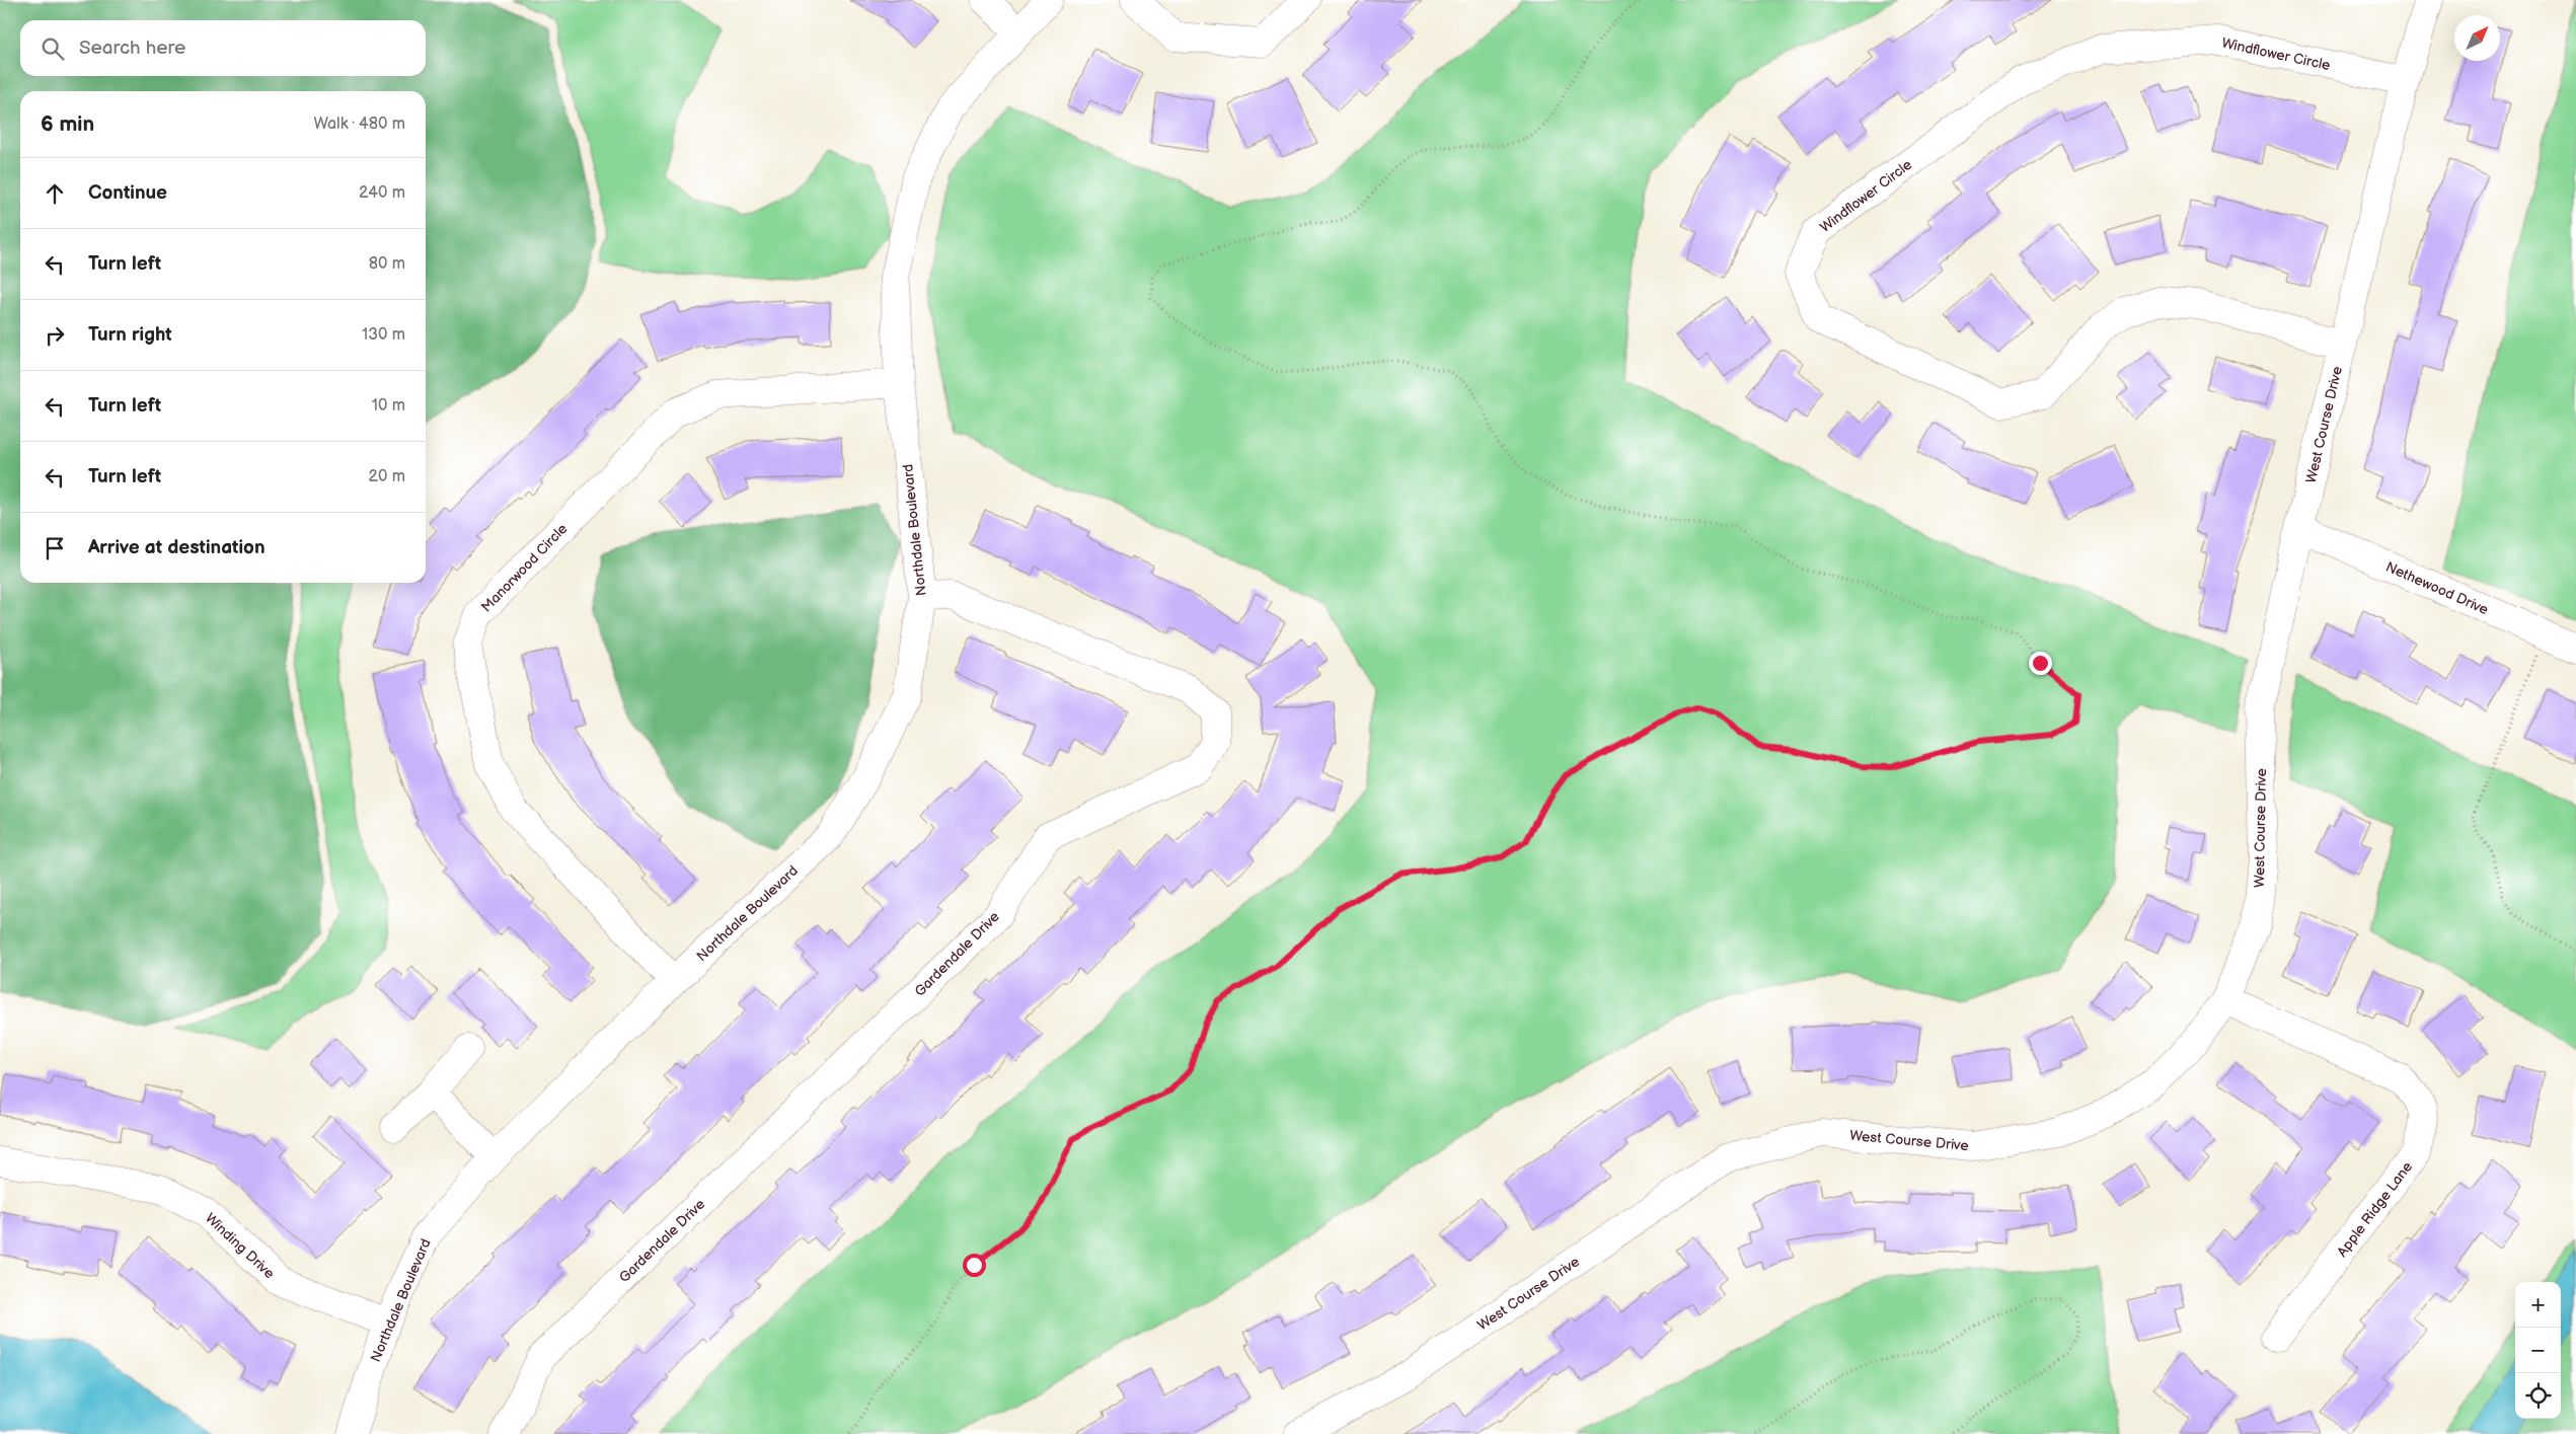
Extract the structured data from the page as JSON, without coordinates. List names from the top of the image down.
{
  "streets": {
    "street": [
      "Windflower Circle",
      "West Course Drive",
      "Northdale Boulevard",
      "Manorwood Circle",
      "Nethewood Drive",
      "Gardendale Drive",
      "Apple Ridge Lane",
      "Winding Drive"
    ]
  },
  "crossings": [
    ["Windflower Circle", "West Course Drive"],
    ["West Course Drive", "Nethewood Drive"],
    ["West Course Drive", "Apple Ridge Lane"],
    ["Northdale Boulevard", "Manorwood Circle"],
    ["Northdale Boulevard", "Gardendale Drive"],
    ["Northdale Boulevard", "Winding Drive"]
  ],
  "north": "top right",
  "page": {
    "search": "Search here",
    "heading": ["6 min", "Walk · 480 m"],
    "list": [
      ["Continue", "240 m"],
      ["Turn left", "80 m"],
      ["Turn right", "130 m"],
      ["Turn left", "10 m"],
      ["Turn left", "20 m"],
      "Arrive at destination"
    ],
    "map_buttons": ["+", "−"]
  }
}
